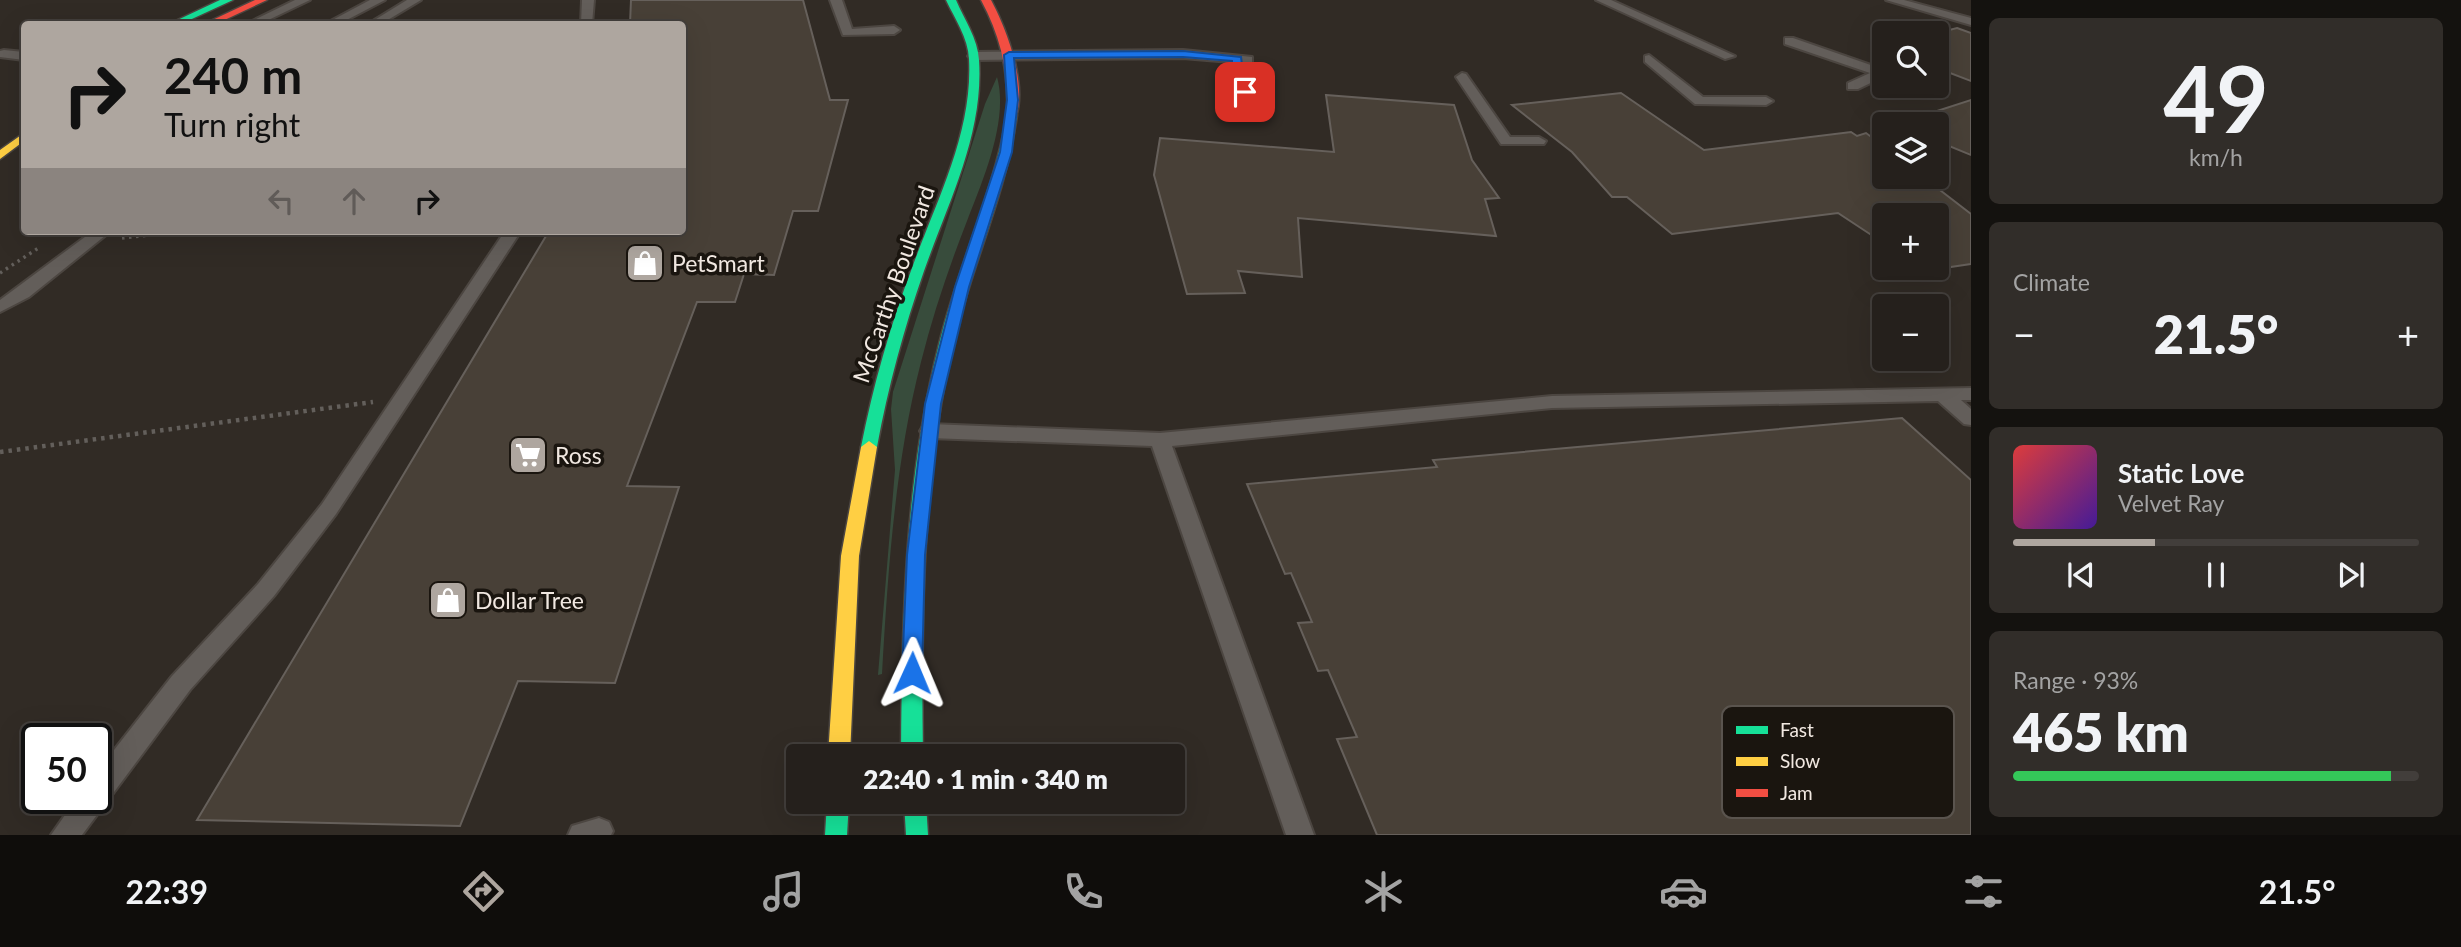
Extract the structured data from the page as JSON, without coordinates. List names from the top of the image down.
{
  "streets": {
    "main road": ["McCarthy Boulevard"]
  },
  "places": {
    "shop": ["PetSmart", "Dollar Tree"],
    "supermarket": ["Ross"]
  },
  "legend": ["Fast", "Slow", "Jam"],
  "page": {
    "tile": [
      ["49", "km/h"],
      "Climate",
      ["Range · 93%", "465 km"]
    ],
    "map_buttons": ["+", "−"],
    "turn": ["240 m", "Turn right"],
    "heat": ["−", "21.5°", "+"],
    "song": ["Static Love", "Velvet Ray"],
    "limit": "50",
    "trip": "22:40 · 1 min · 340 m",
    "tabs": ["22:39", "21.5°"]
  }
}
